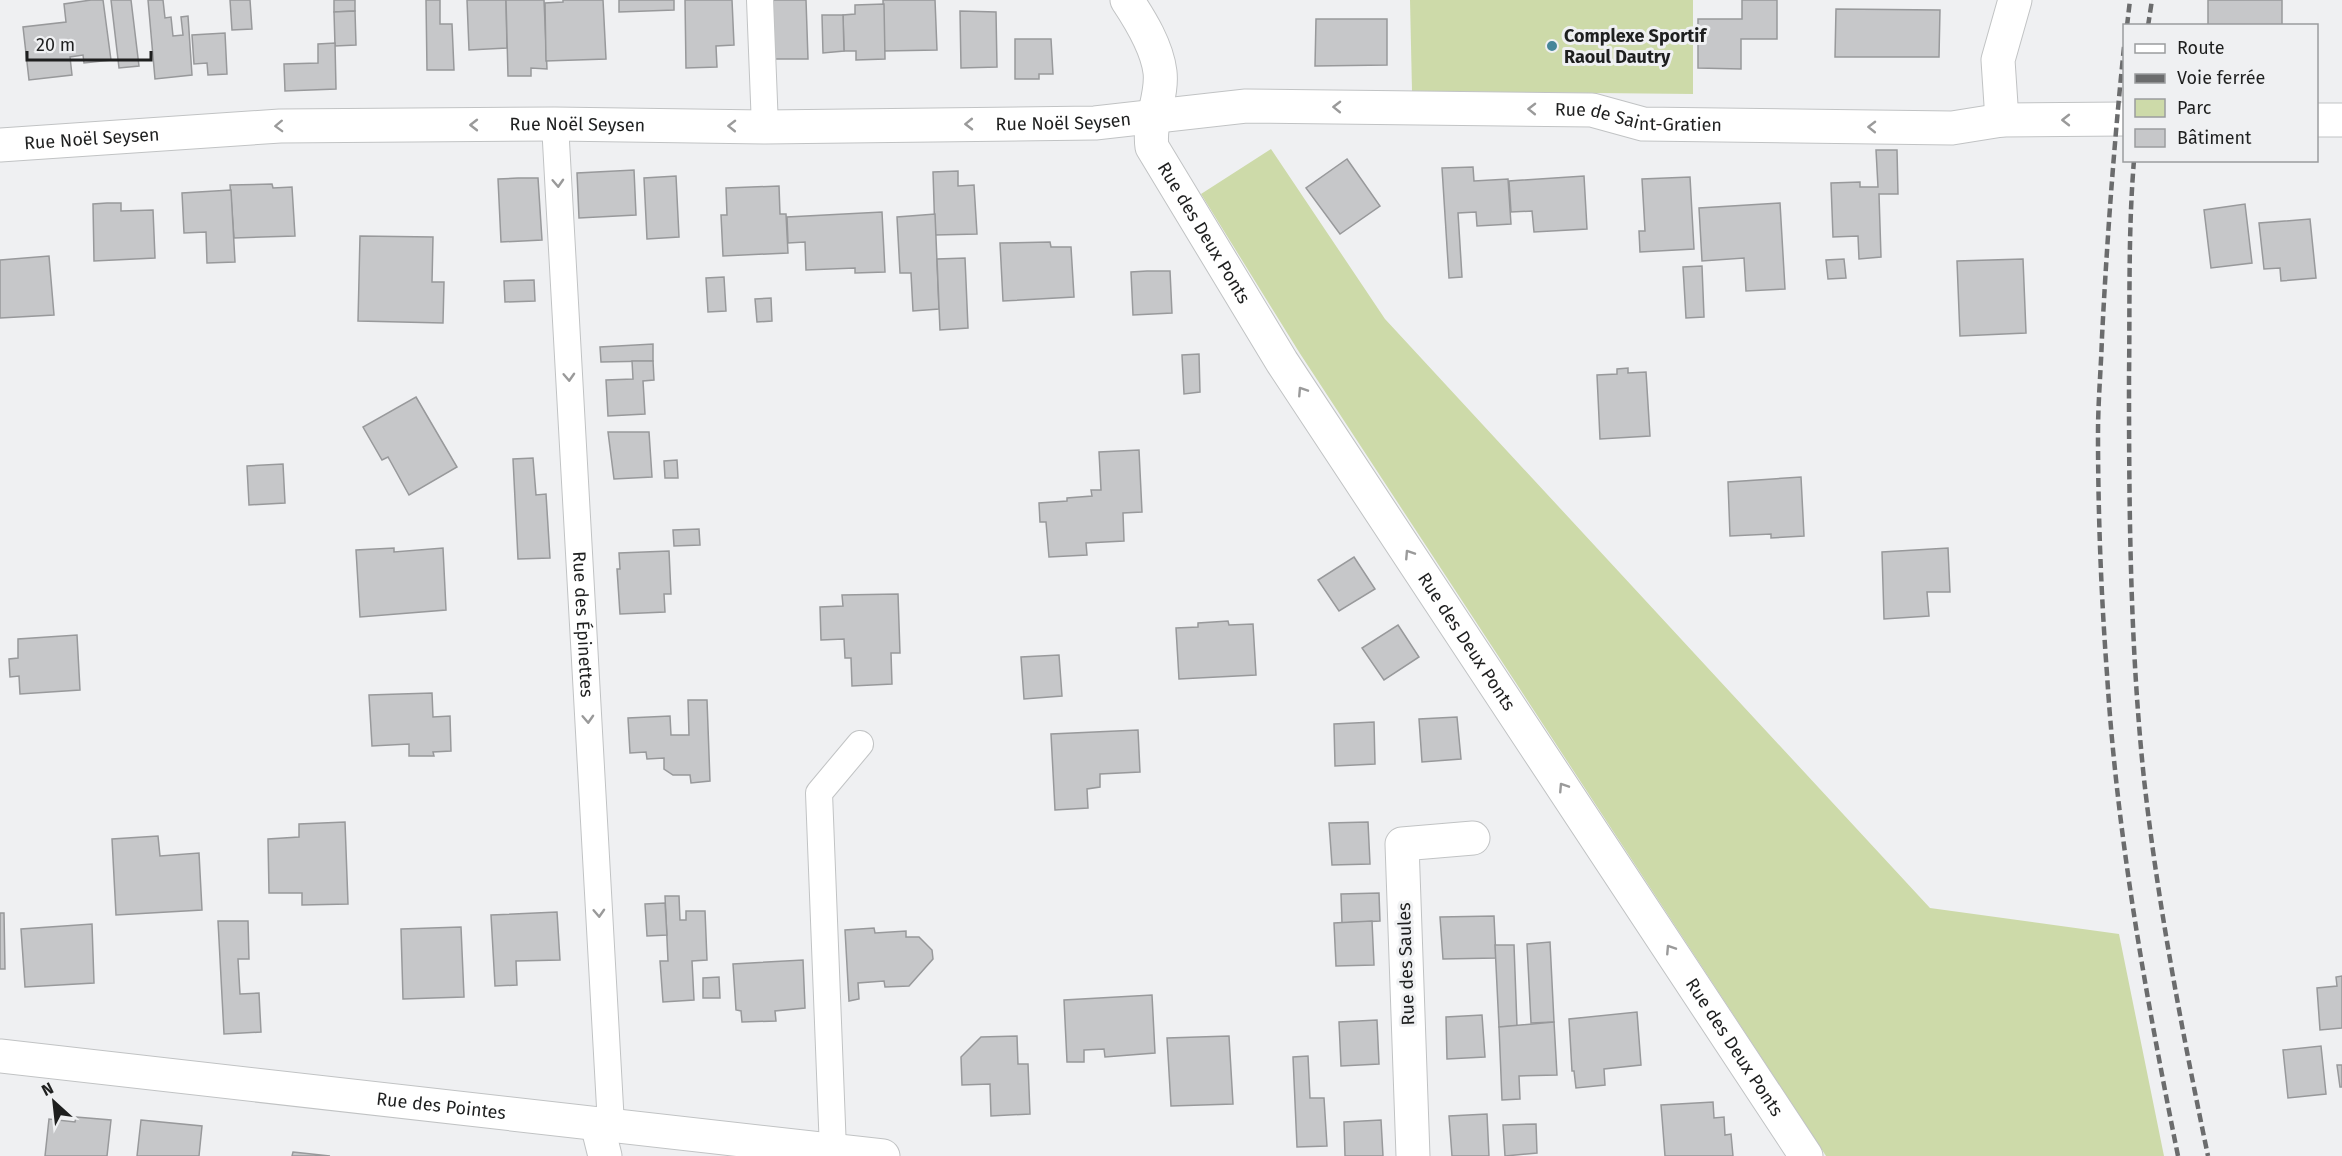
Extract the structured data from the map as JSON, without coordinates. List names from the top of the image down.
{
  "streets": {
    "street": [
      "Rue de Saint-Gratien",
      "Rue Noël Seysen",
      "Rue des Deux Ponts",
      "Rue des Saules",
      "Rue des Pointes"
    ],
    "lane": ["Rue des Épinettes"]
  },
  "crossings": [
    ["Rue de Saint-Gratien", "Rue Noël Seysen"],
    ["Rue de Saint-Gratien", "Rue des Deux Ponts"],
    ["Rue Noël Seysen", "Rue des Deux Ponts"],
    ["Rue Noël Seysen", "Rue des Épinettes"],
    ["Rue des Épinettes", "Rue des Pointes"]
  ],
  "one_way": [
    "Rue de Saint-Gratien",
    "Rue Noël Seysen",
    "Rue des Deux Ponts",
    "Rue des Épinettes"
  ],
  "places": ["Complexe Sportif Raoul Dautry"],
  "legend": [
    "Route",
    "Voie ferrée",
    "Parc",
    "Bâtiment"
  ],
  "scale_bar": "20 m",
  "north": "top left"
}
